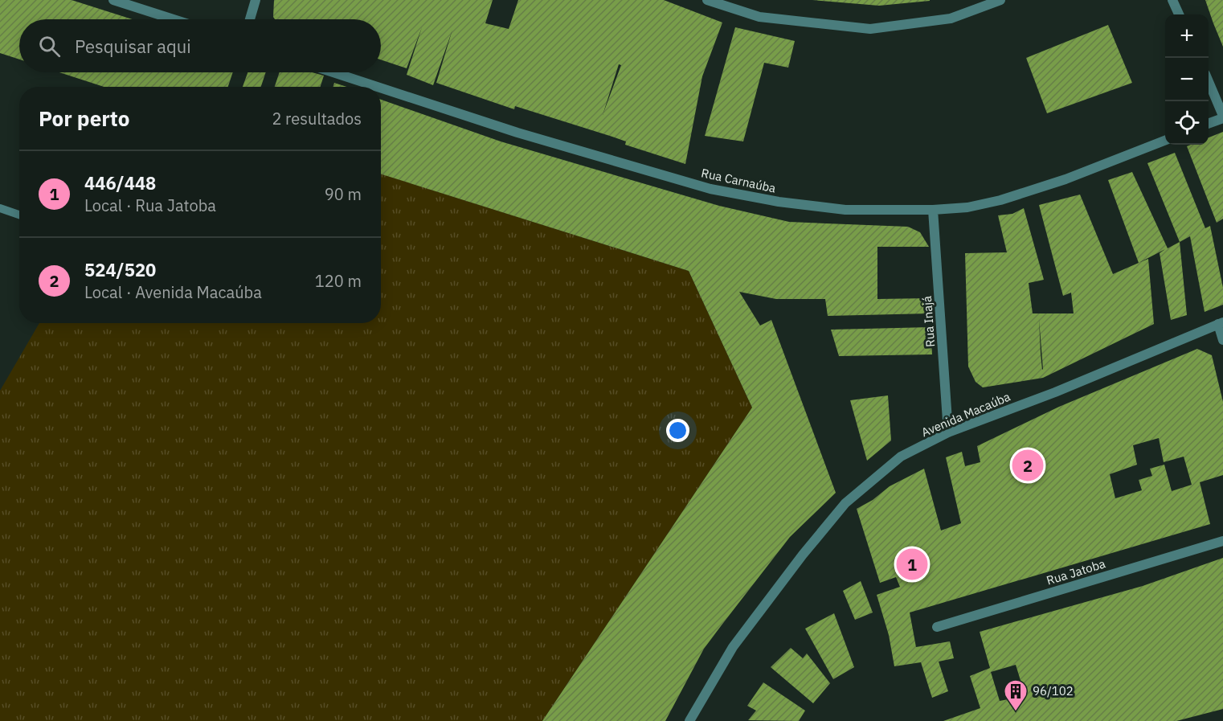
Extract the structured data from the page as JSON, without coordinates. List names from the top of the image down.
{
  "streets": {
    "street": [
      "Rua Carnaúba",
      "Rua Inajá",
      "Avenida Macaúba",
      "Rua Jatoba"
    ]
  },
  "crossings": [
    ["Rua Carnaúba", "Rua Inajá"],
    ["Rua Inajá", "Avenida Macaúba"]
  ],
  "places": {
    "building": ["96/102"]
  },
  "page": {
    "map_buttons": ["+", "−"],
    "search": "Pesquisar aqui",
    "heading": ["Por perto", "2 resultados"],
    "list": [
      {
        "mark": "1",
        "name": "446/448",
        "note": "Local · Rua Jatoba",
        "value": "90 m"
      },
      {
        "mark": "2",
        "name": "524/520",
        "note": "Local · Avenida Macaúba",
        "value": "120 m"
      }
    ],
    "pins": ["2", "1"]
  }
}
